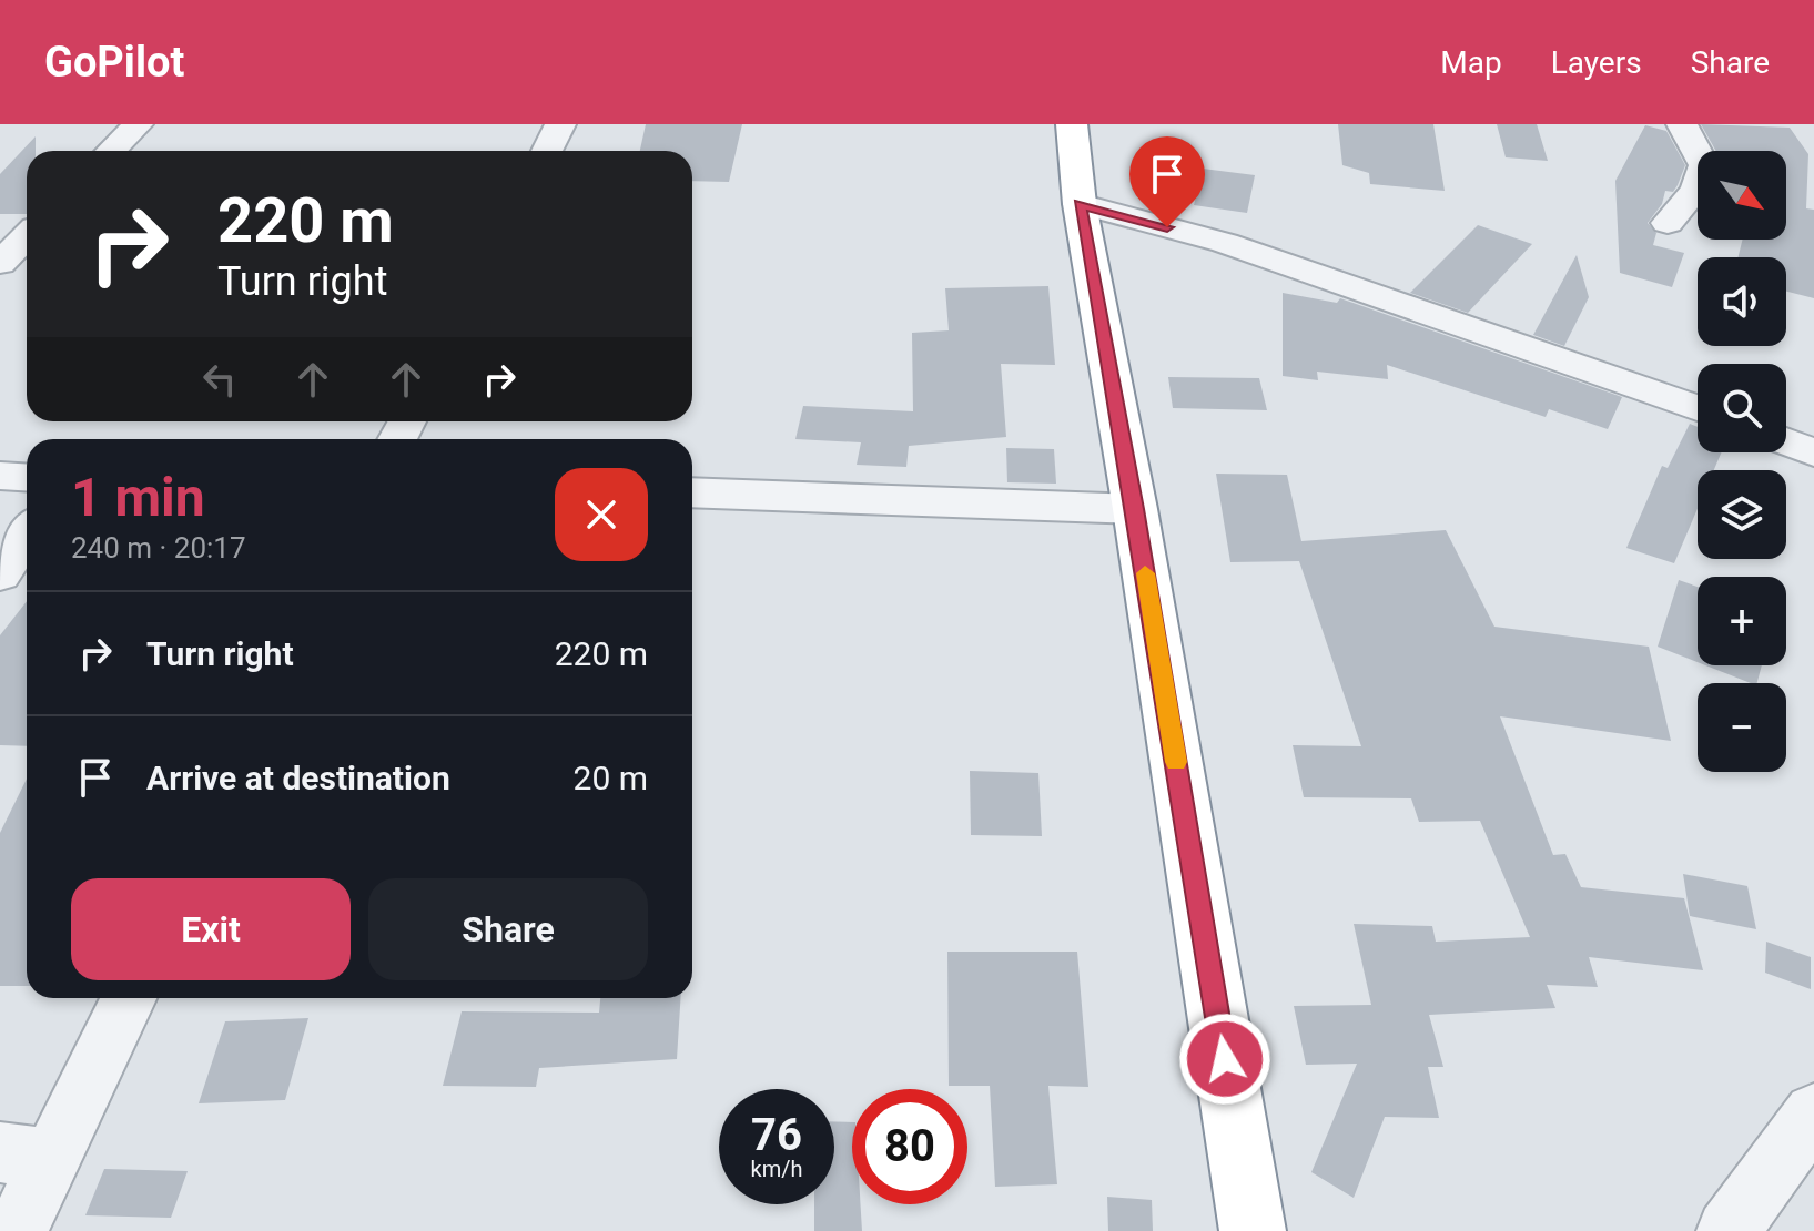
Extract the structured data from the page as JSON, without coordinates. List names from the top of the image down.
{
  "north": "bottom right",
  "page": {
    "header": "GoPilot",
    "nav": ["Map", "Layers", "Share"],
    "map_buttons": ["+", "−"],
    "turn": ["220 m", "Turn right"],
    "heading": ["1 min", "240 m · 20:17"],
    "list": [
      {
        "name": "Turn right",
        "value": "220 m"
      },
      {
        "name": "Arrive at destination",
        "value": "20 m"
      }
    ],
    "buttons": ["Exit", "Share"],
    "speed": "76 km/h",
    "limit": "80"
  }
}
